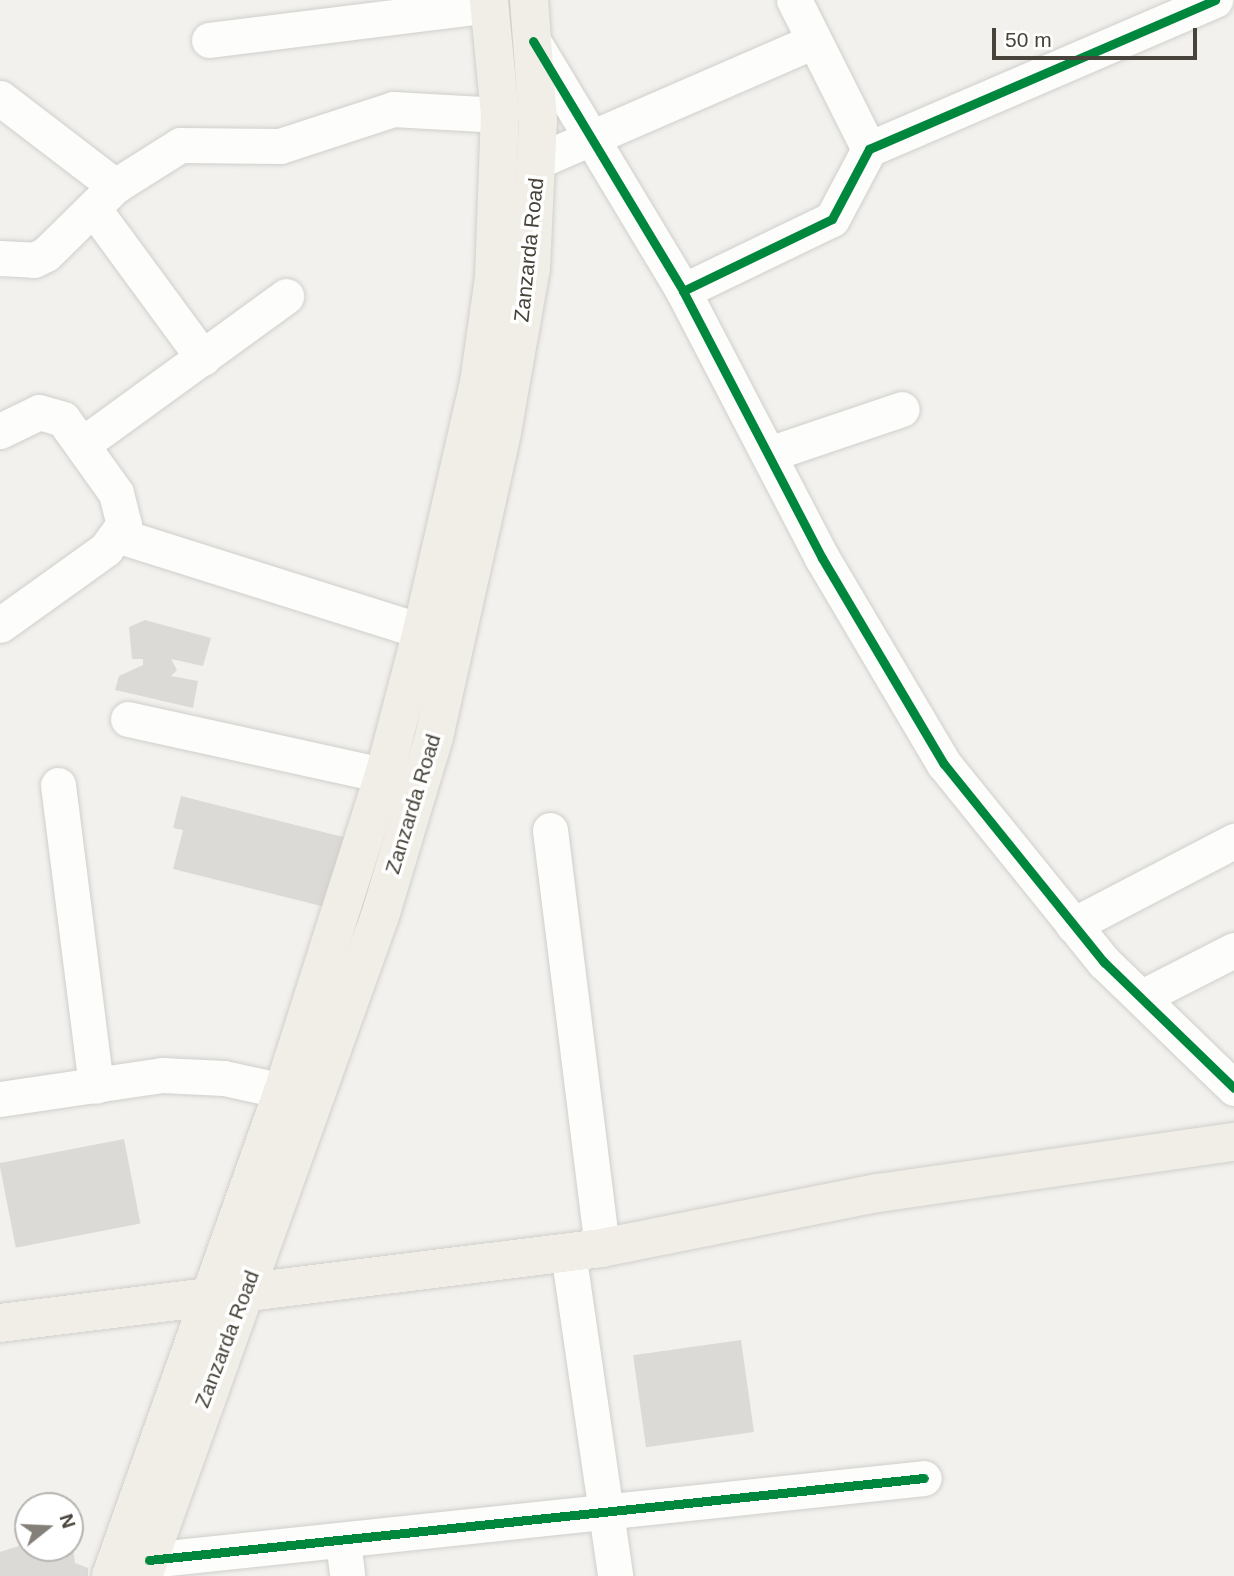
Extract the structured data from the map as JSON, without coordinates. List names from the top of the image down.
{
  "streets": {
    "main road": ["Zanzarda Road"]
  },
  "scale_bar": "50 m",
  "north": "right"
}
